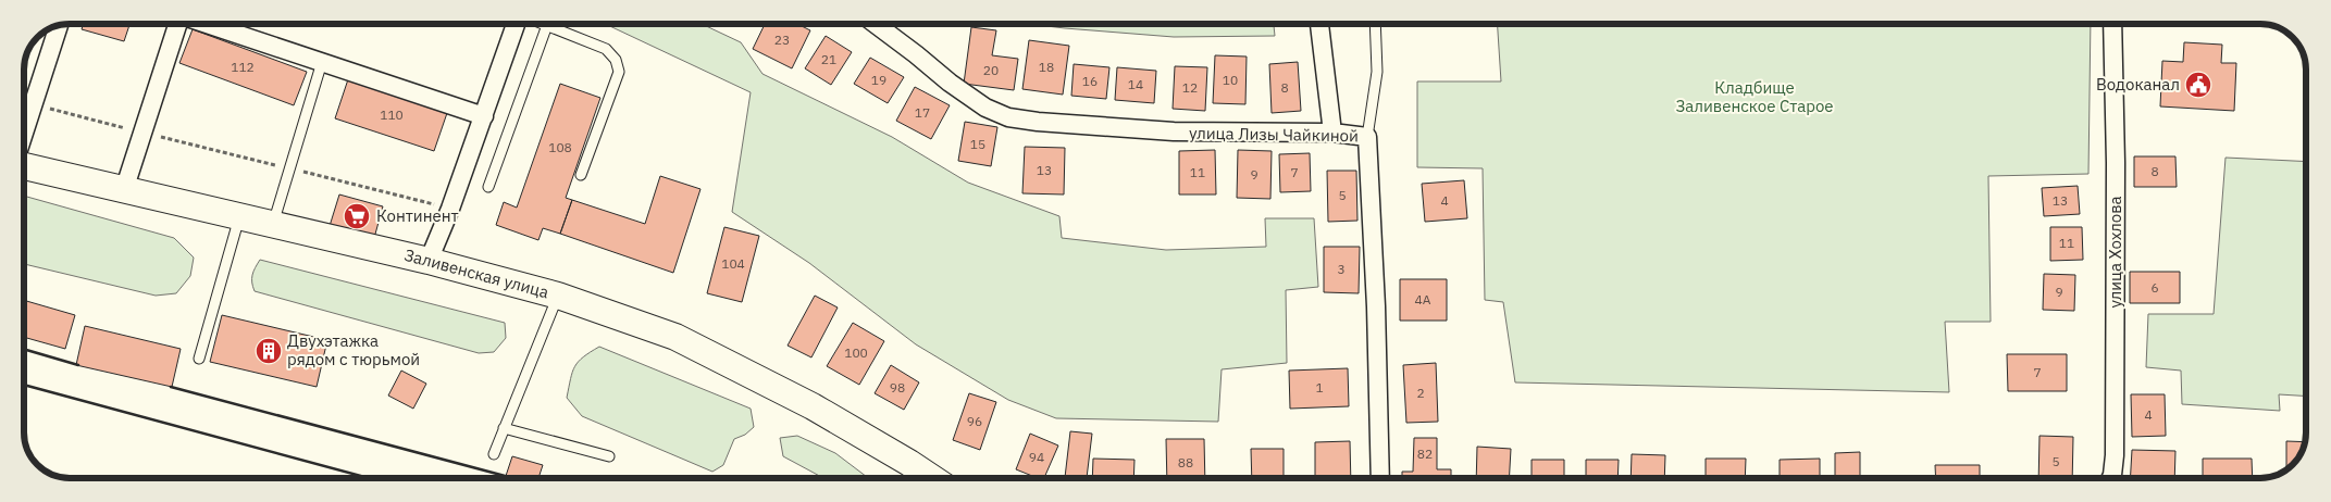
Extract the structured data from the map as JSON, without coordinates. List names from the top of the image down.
{
  "streets": {
    "street": ["улица Лизы Чайкиной", "улица Хохлова", "Заливенская улица"]
  },
  "parks": ["Кладбище Заливенское Старое"],
  "places": {
    "public building": ["Водоканал"],
    "supermarket": ["Континент"],
    "building": ["Двухэтажка рядом с тюрьмой"]
  },
  "house_numbers": [
    "23",
    "21",
    "112",
    "18",
    "20",
    "19",
    "10",
    "16",
    "14",
    "12",
    "8",
    "17",
    "110",
    "15",
    "108",
    "13",
    "8",
    "11",
    "7",
    "9",
    "5",
    "4",
    "13",
    "11",
    "104",
    "3",
    "6",
    "9",
    "4А",
    "100",
    "7",
    "98",
    "1",
    "2",
    "4",
    "96",
    "82",
    "94",
    "5",
    "88"
  ]
}
